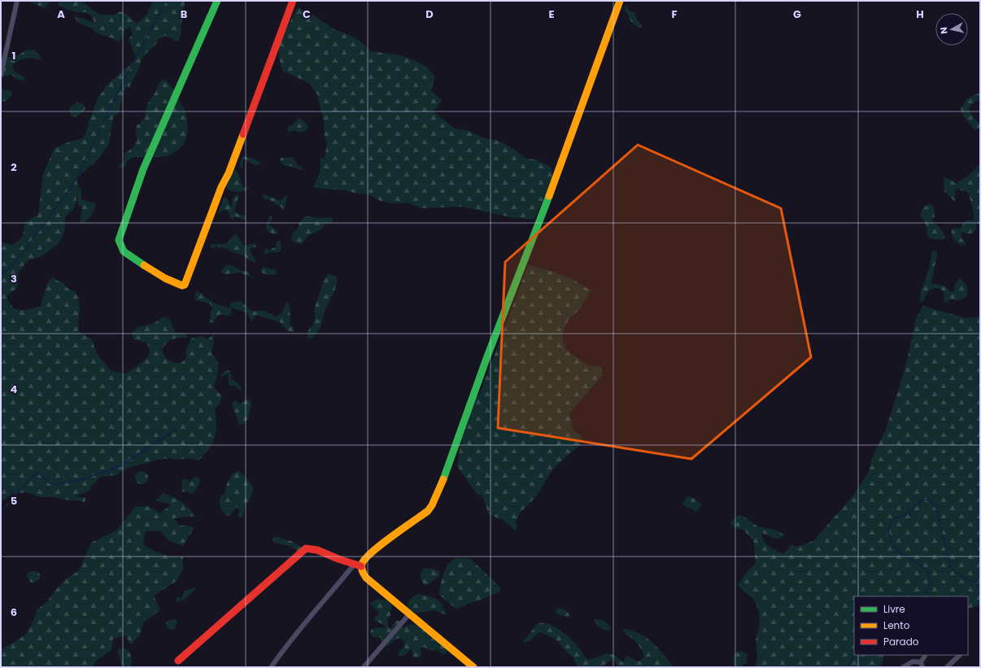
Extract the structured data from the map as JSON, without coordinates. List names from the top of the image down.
{
  "legend": ["Livre", "Lento", "Parado"],
  "north": "left",
  "grid": {
    "columns": [
      "A",
      "B",
      "C",
      "D",
      "E",
      "F",
      "G",
      "H"
    ],
    "rows": [
      "1",
      "2",
      "3",
      "4",
      "5",
      "6"
    ]
  }
}
